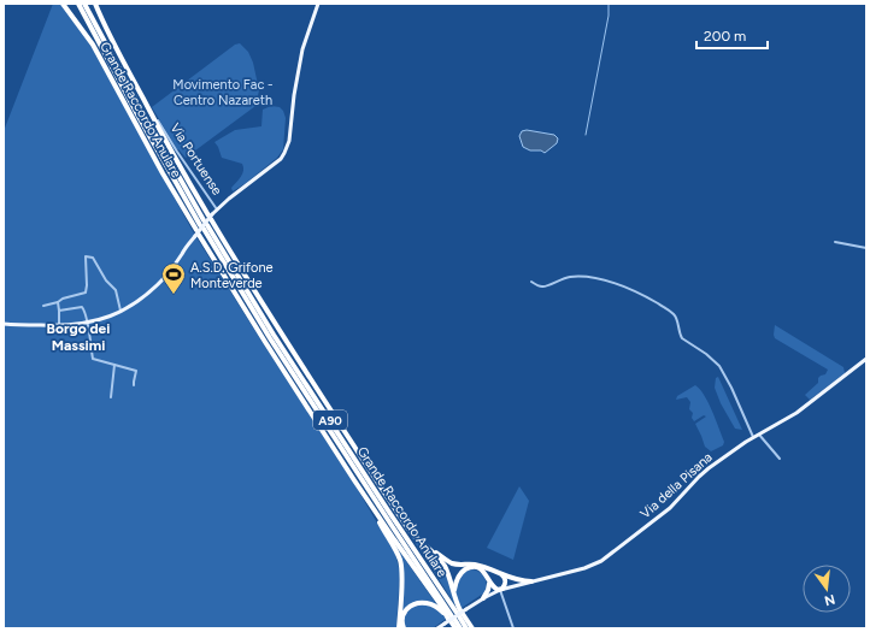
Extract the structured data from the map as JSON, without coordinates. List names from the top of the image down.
{
  "streets": {
    "highway": ["Grande Raccordo Anulare", "A90"],
    "main road": ["Via Portuense", "Via della Pisana"]
  },
  "crossings": [
    ["Grande Raccordo Anulare", "Via Portuense"],
    ["Grande Raccordo Anulare", "Via della Pisana"]
  ],
  "districts": ["Borgo dei Massimi"],
  "parks": ["Movimento Fac - Centro Nazareth"],
  "places": {
    "sports": ["A.S.D. Grifone Monteverde"]
  },
  "scale_bar": "200 m",
  "north": "bottom"
}
